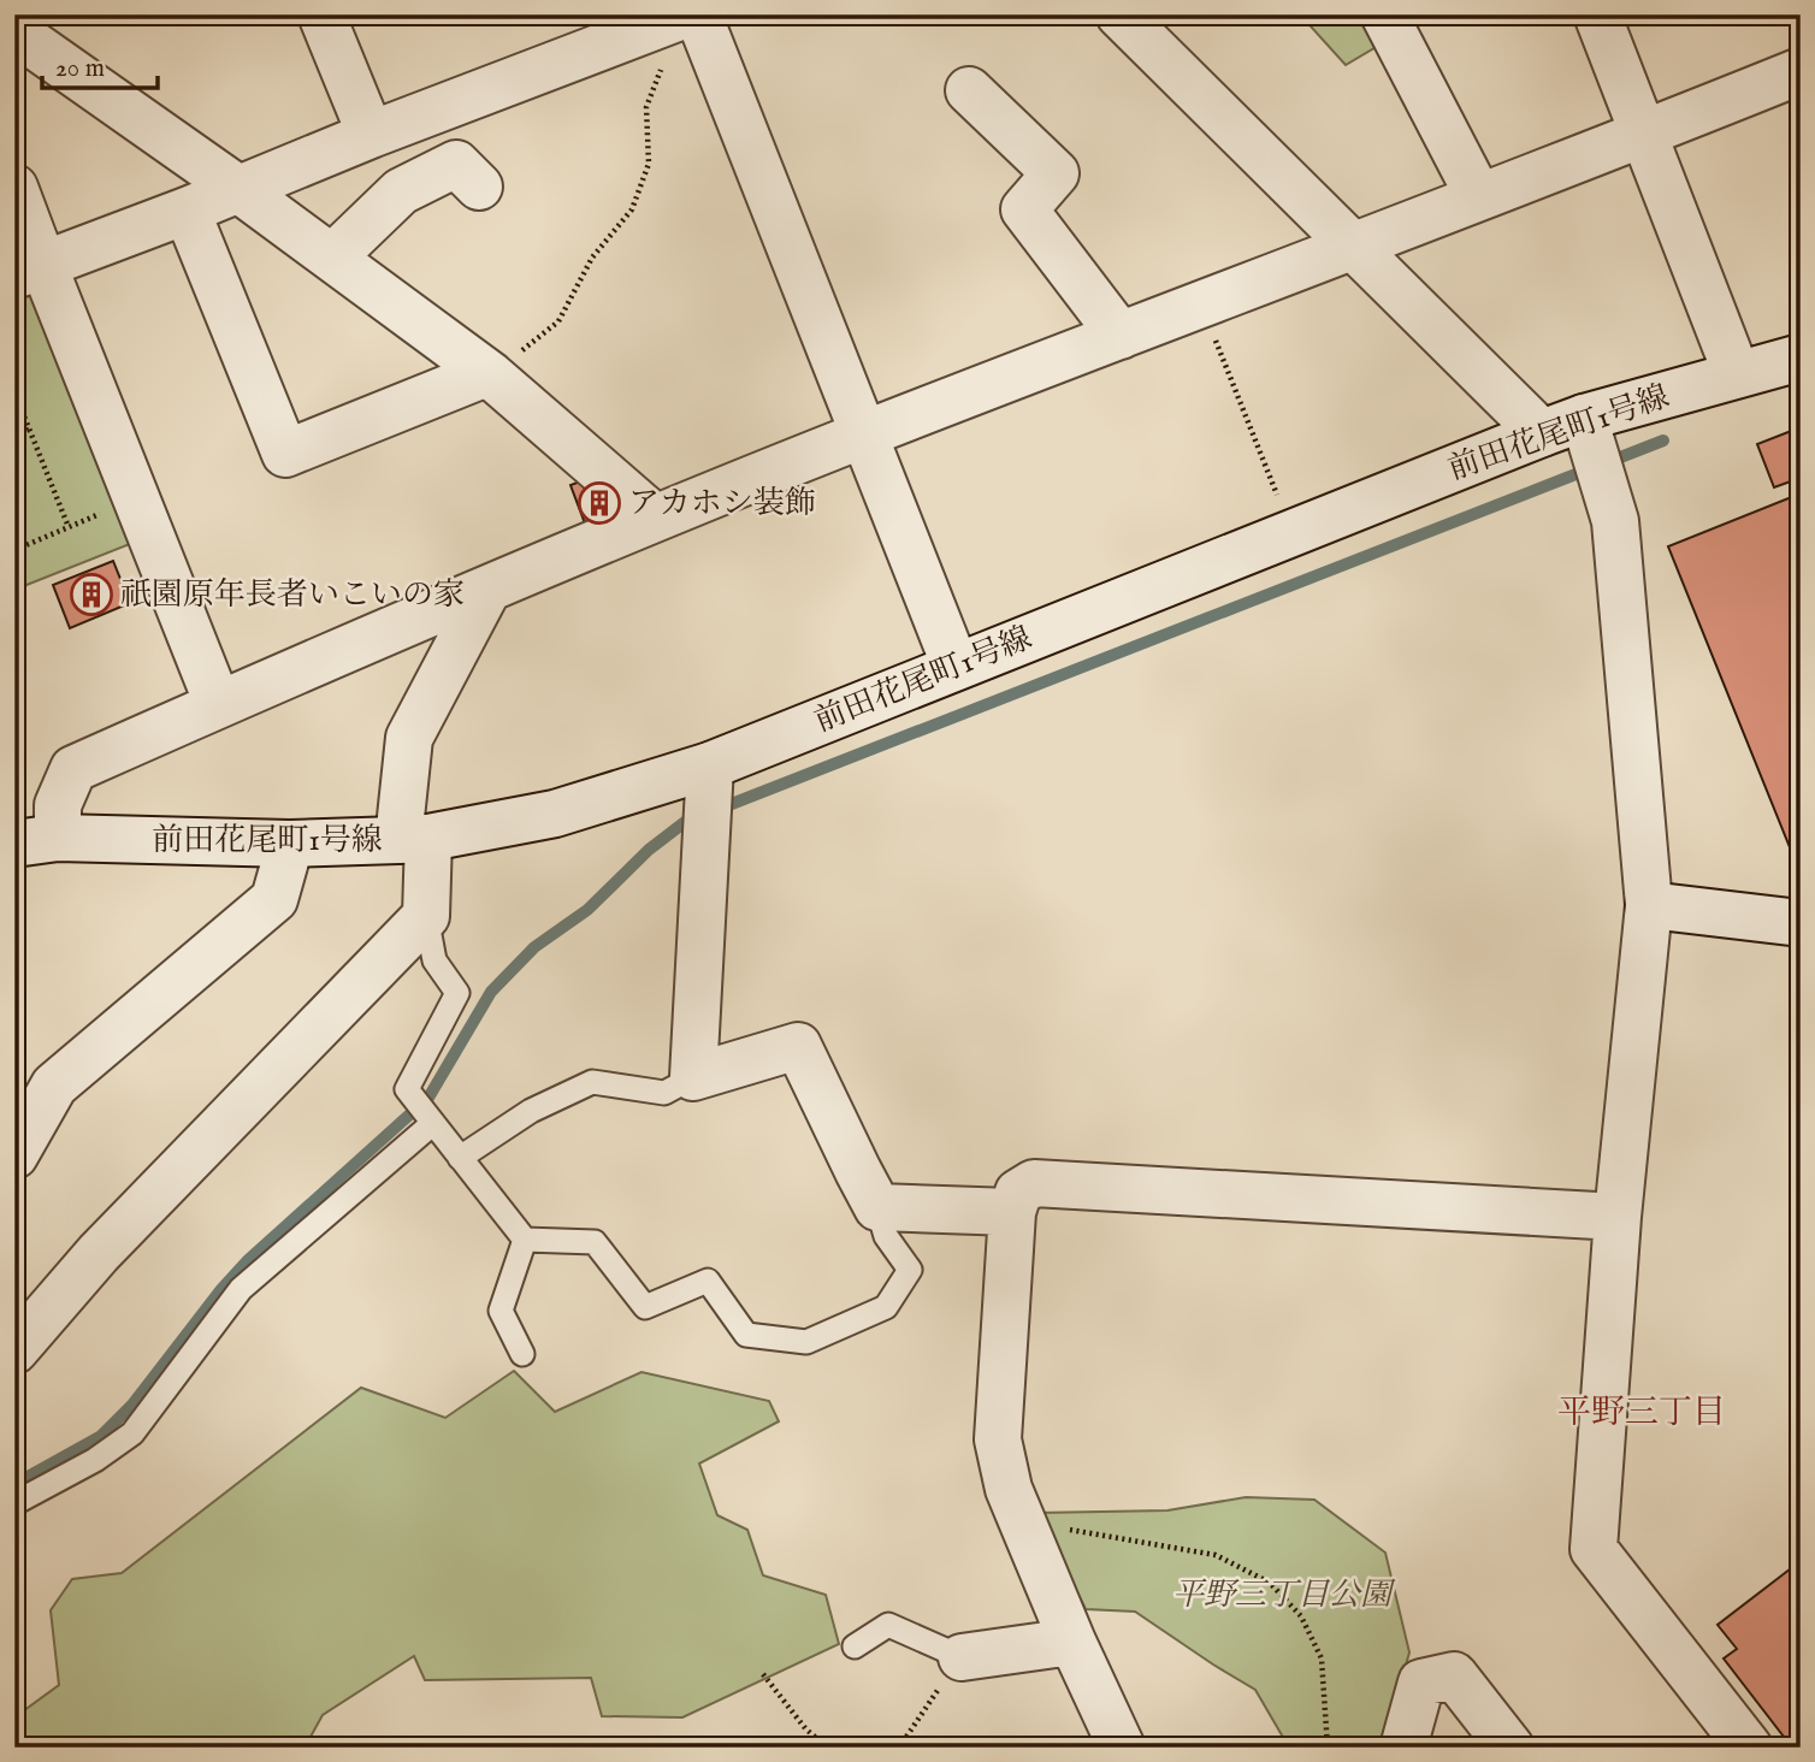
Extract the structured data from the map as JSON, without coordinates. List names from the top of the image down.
{
  "streets": {
    "street": ["前田花尾町1号線"]
  },
  "districts": ["平野三丁目"],
  "parks": ["平野三丁目公園"],
  "places": {
    "building": ["アカホシ装飾", "祇園原年長者いこいの家"]
  },
  "scale_bar": "20 m"
}
